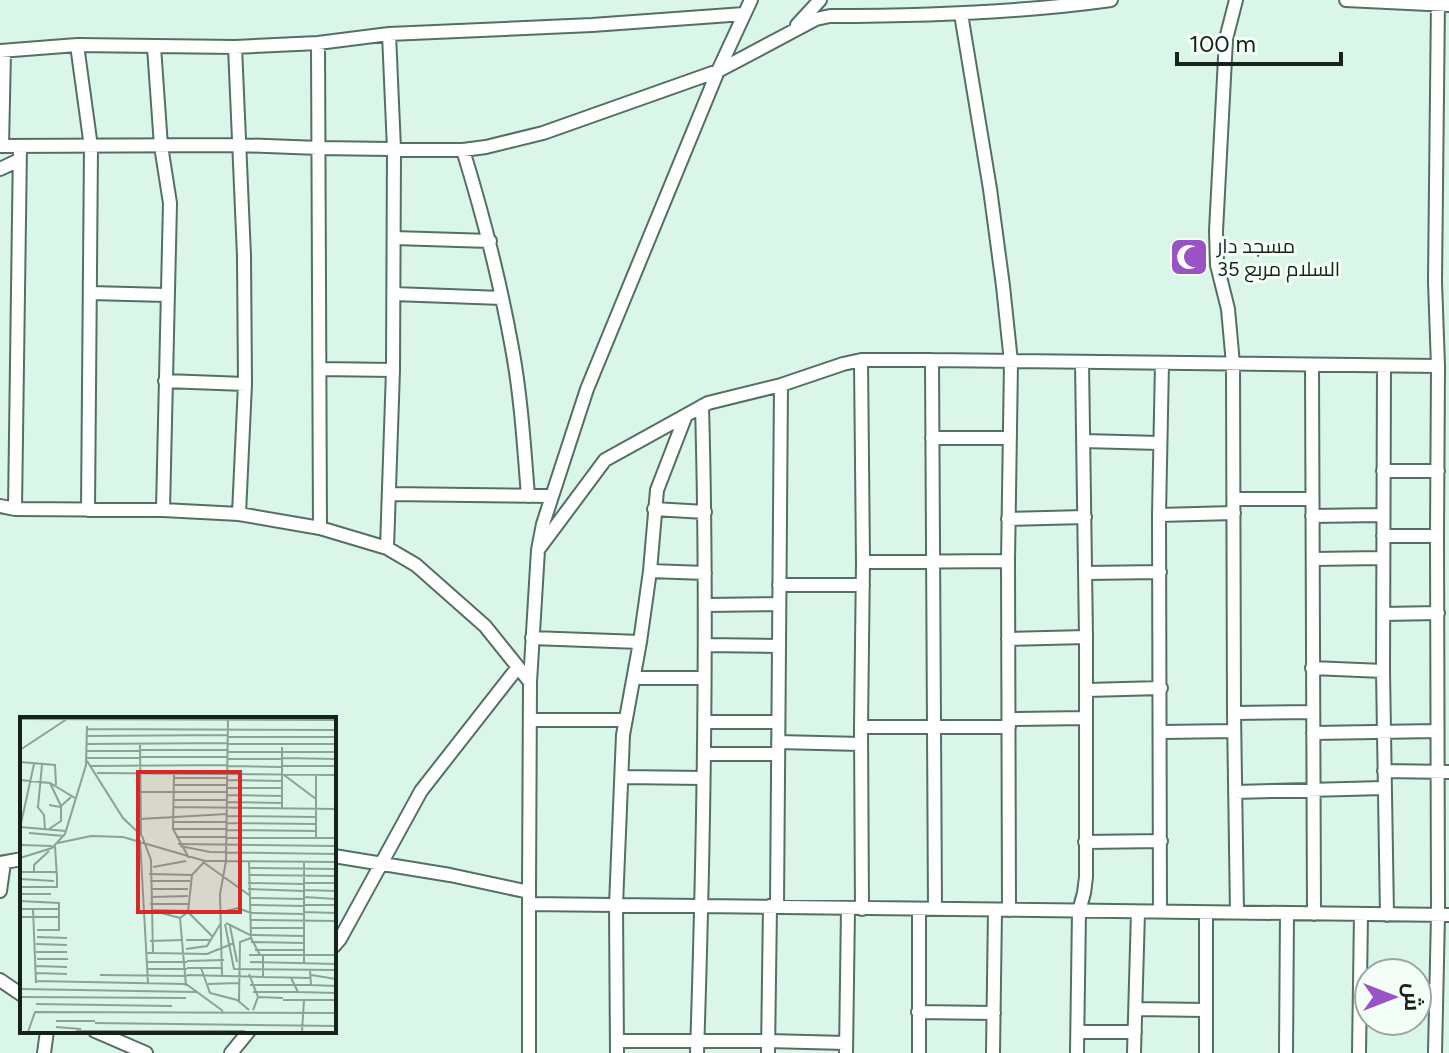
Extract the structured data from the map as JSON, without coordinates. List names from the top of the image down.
{
  "places": {
    "mosque": ["مسجد دار السلام مربع 35"]
  },
  "scale_bar": "100 m",
  "north": "right"
}
